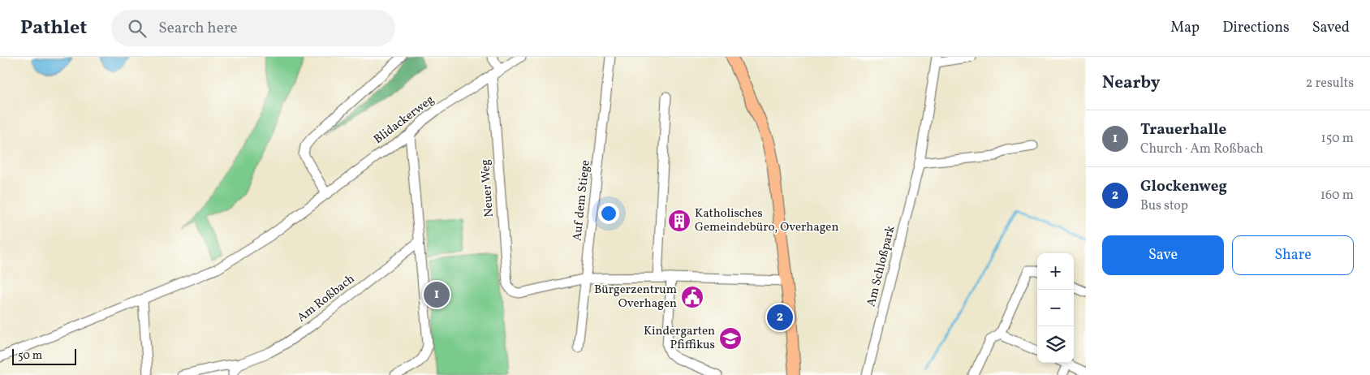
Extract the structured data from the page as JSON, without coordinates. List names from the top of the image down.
{
  "streets": {
    "street": [
      "Blidackerweg",
      "Neuer Weg",
      "Auf dem Stiege",
      "Am Schloßpark",
      "Am Roßbach"
    ]
  },
  "crossings": [
    ["Blidackerweg", "Neuer Weg"],
    ["Neuer Weg", "Auf dem Stiege"]
  ],
  "places": {
    "building": ["Katholisches Gemeindebüro, Overhagen"],
    "public building": ["Bürgerzentrum Overhagen"],
    "school or university": ["Kindergarten Pfiffikus"]
  },
  "scale_bar": "50 m",
  "page": {
    "header": "Pathlet",
    "search": "Search here",
    "nav": ["Map", "Directions", "Saved"],
    "heading": ["Nearby", "2 results"],
    "list": [
      {
        "mark": "1",
        "name": "Trauerhalle",
        "note": "Church · Am Roßbach",
        "value": "150 m"
      },
      {
        "mark": "2",
        "name": "Glockenweg",
        "note": "Bus stop",
        "value": "160 m"
      }
    ],
    "buttons": ["Save", "Share"],
    "map_buttons": ["+", "−"],
    "pins": ["1", "2"],
    "scale": "50 m"
  }
}
